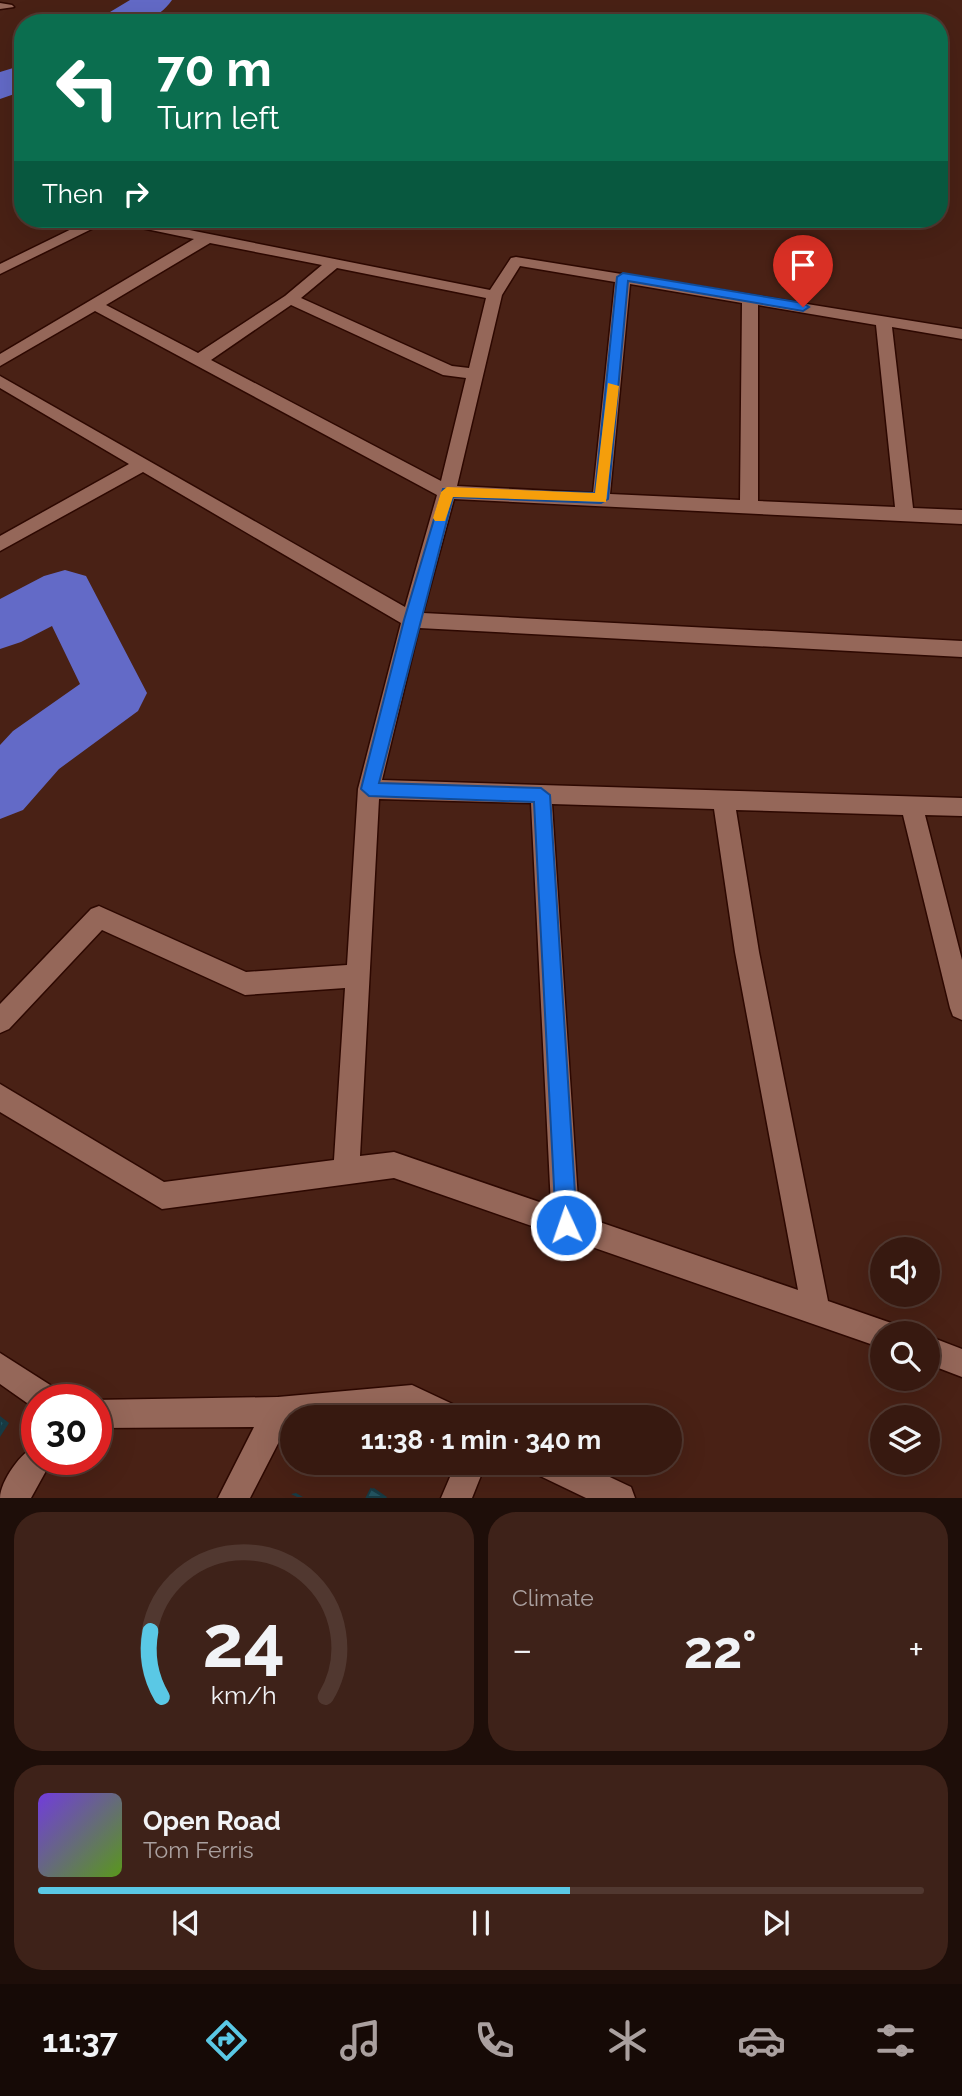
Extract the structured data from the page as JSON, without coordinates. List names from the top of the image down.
{
  "page": {
    "turn": ["70 m", "Turn left"],
    "then": "Then",
    "limit": "30",
    "trip": "11:38 · 1 min · 340 m",
    "tile": "Climate",
    "heat": ["−", "22°", "+"],
    "song": ["Open Road", "Tom Ferris"],
    "tabs": "11:37",
    "gauge": ["24", "km/h"]
  }
}
